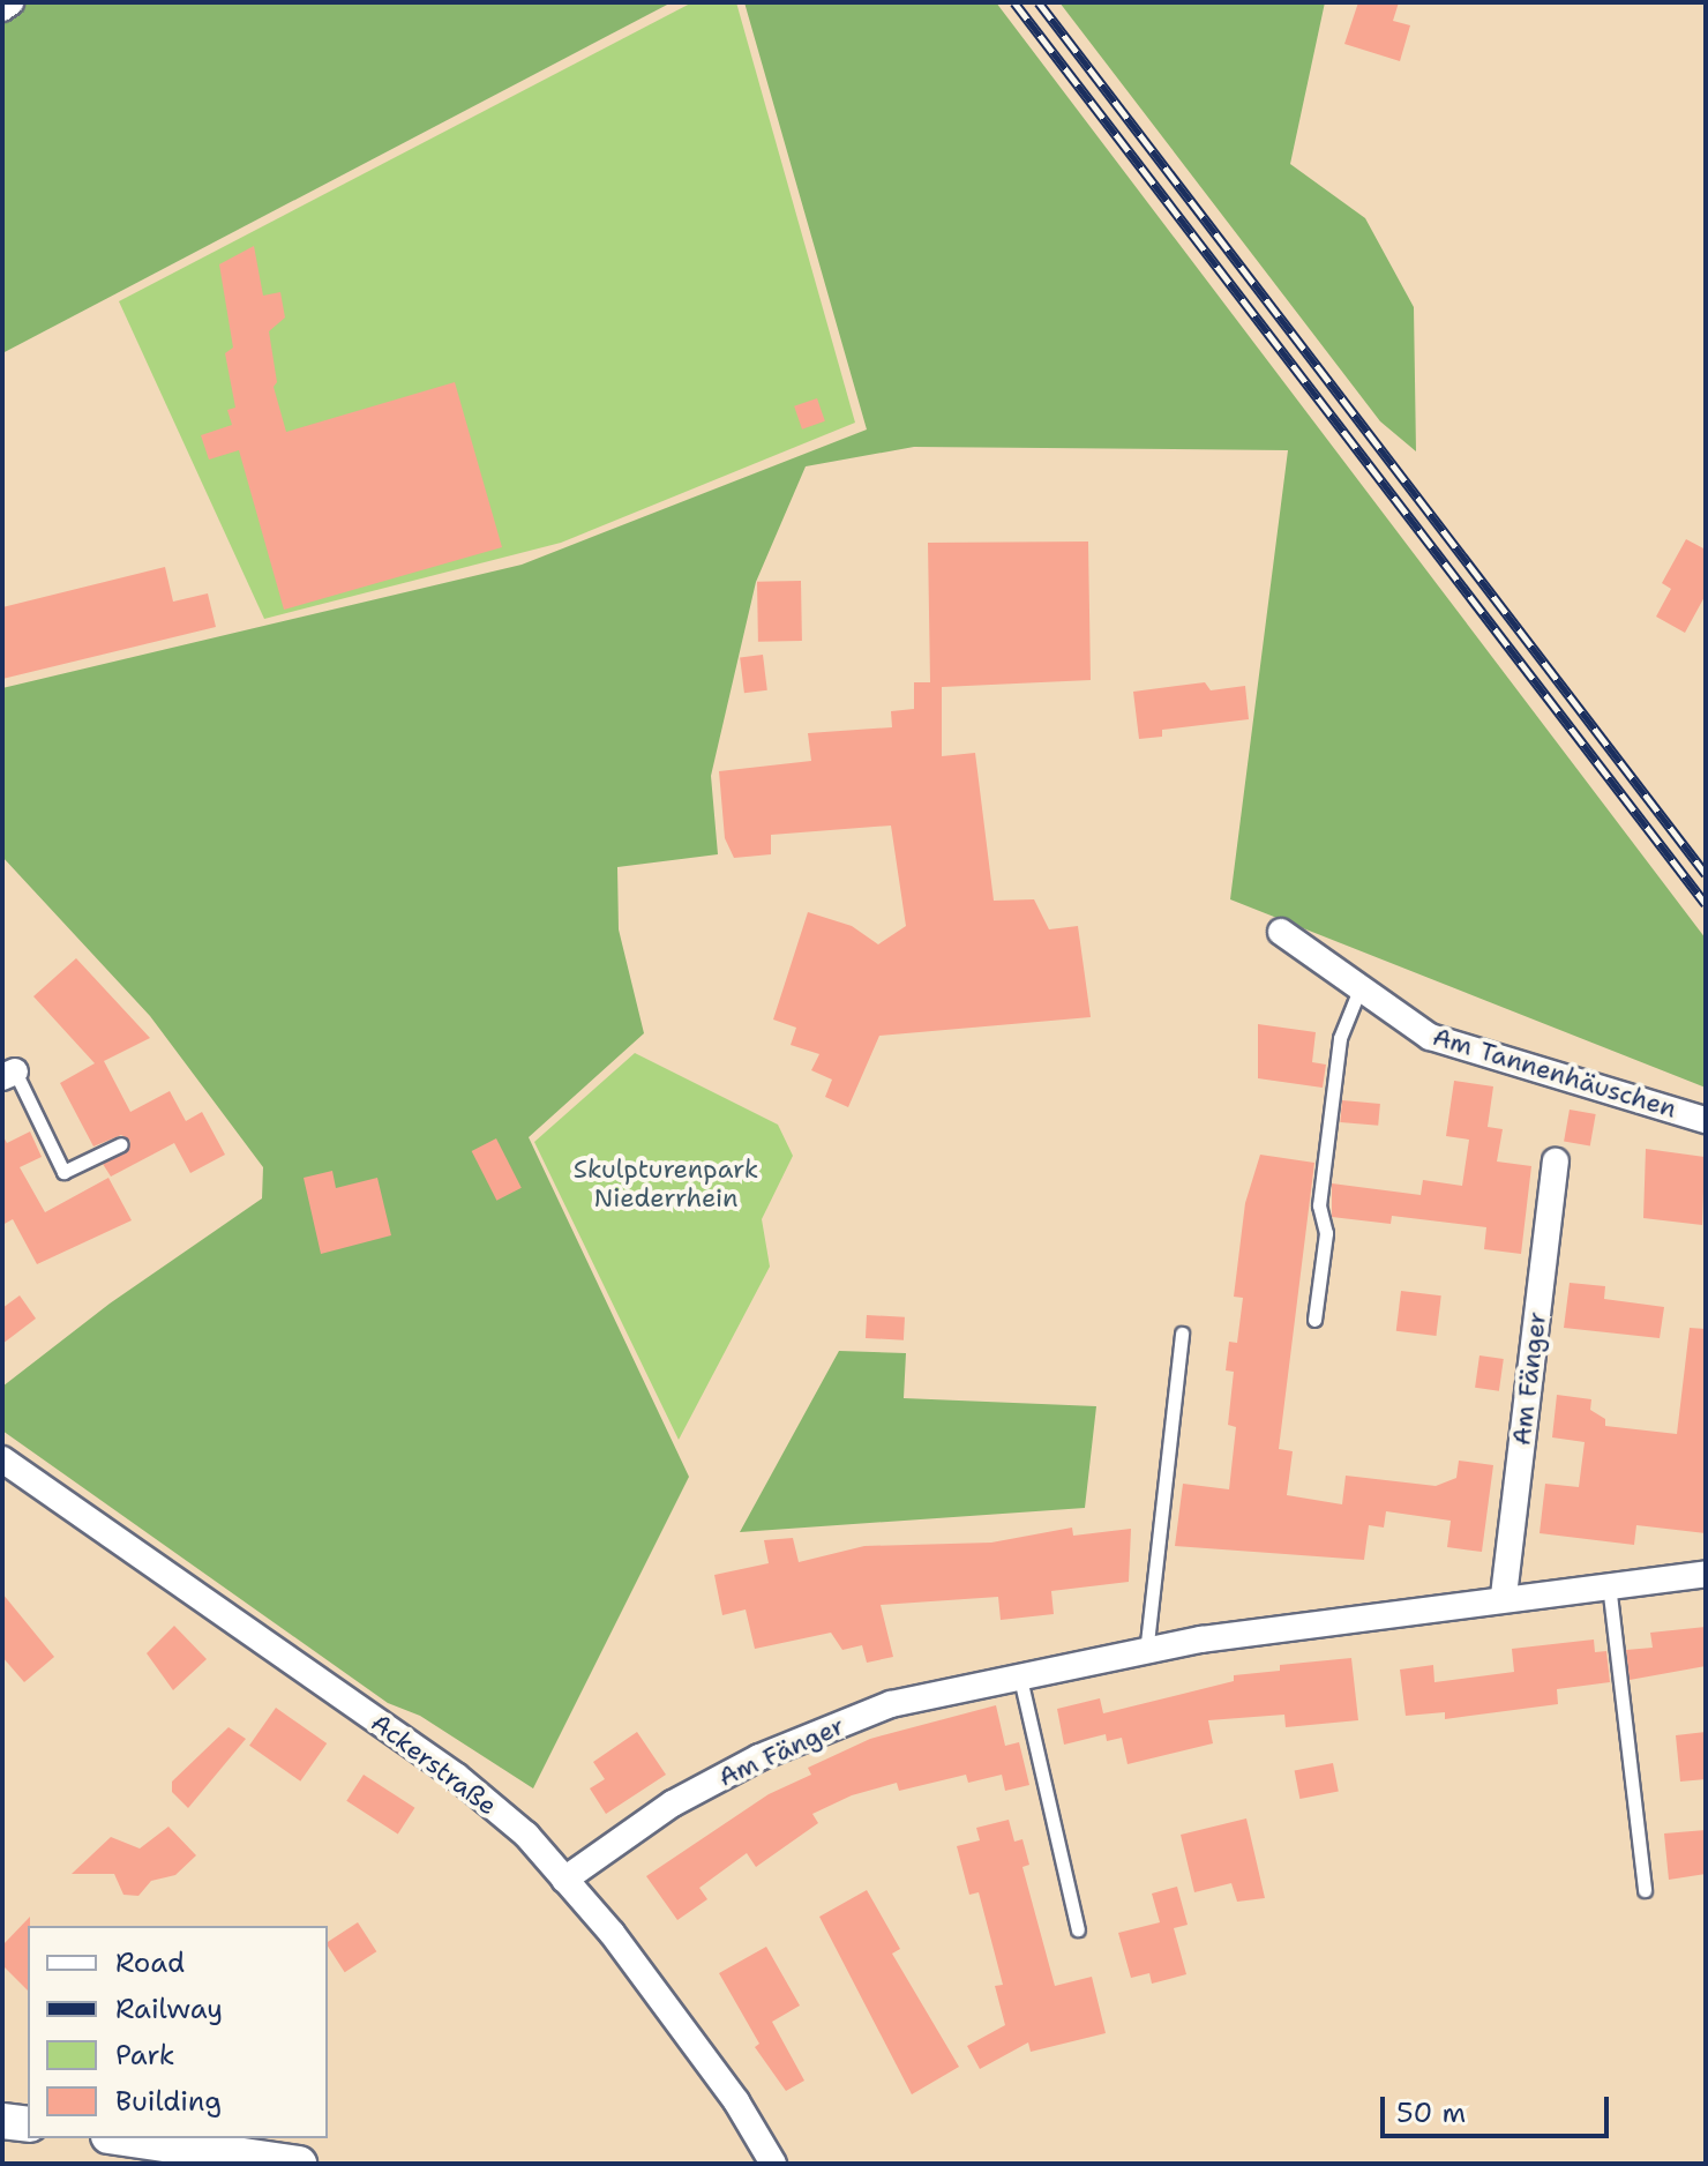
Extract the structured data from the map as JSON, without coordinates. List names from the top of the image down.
{
  "streets": {
    "street": ["Am Tannenhäuschen", "Am Fänger", "Ackerstraße"]
  },
  "crossings": [
    ["Am Fänger", "Ackerstraße"]
  ],
  "parks": ["Skulpturenpark Niederrhein"],
  "legend": [
    "Road",
    "Railway",
    "Park",
    "Building"
  ],
  "scale_bar": "50 m"
}
